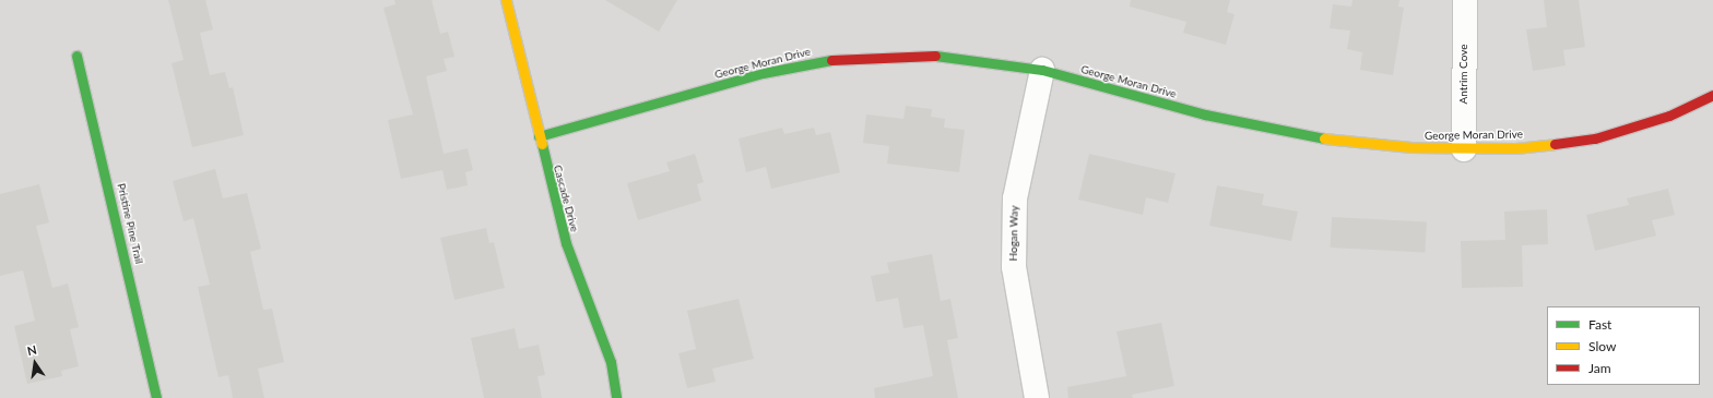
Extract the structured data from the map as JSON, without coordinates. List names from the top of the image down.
{
  "streets": {
    "street": [
      "George Moran Drive",
      "Antrim Cove",
      "Cascade Drive",
      "Pristine Pine Trail",
      "Hogan Way"
    ]
  },
  "crossings": [
    ["George Moran Drive", "Antrim Cove"],
    ["George Moran Drive", "Cascade Drive"],
    ["George Moran Drive", "Hogan Way"]
  ],
  "legend": ["Fast", "Slow", "Jam"],
  "north": "top"
}
